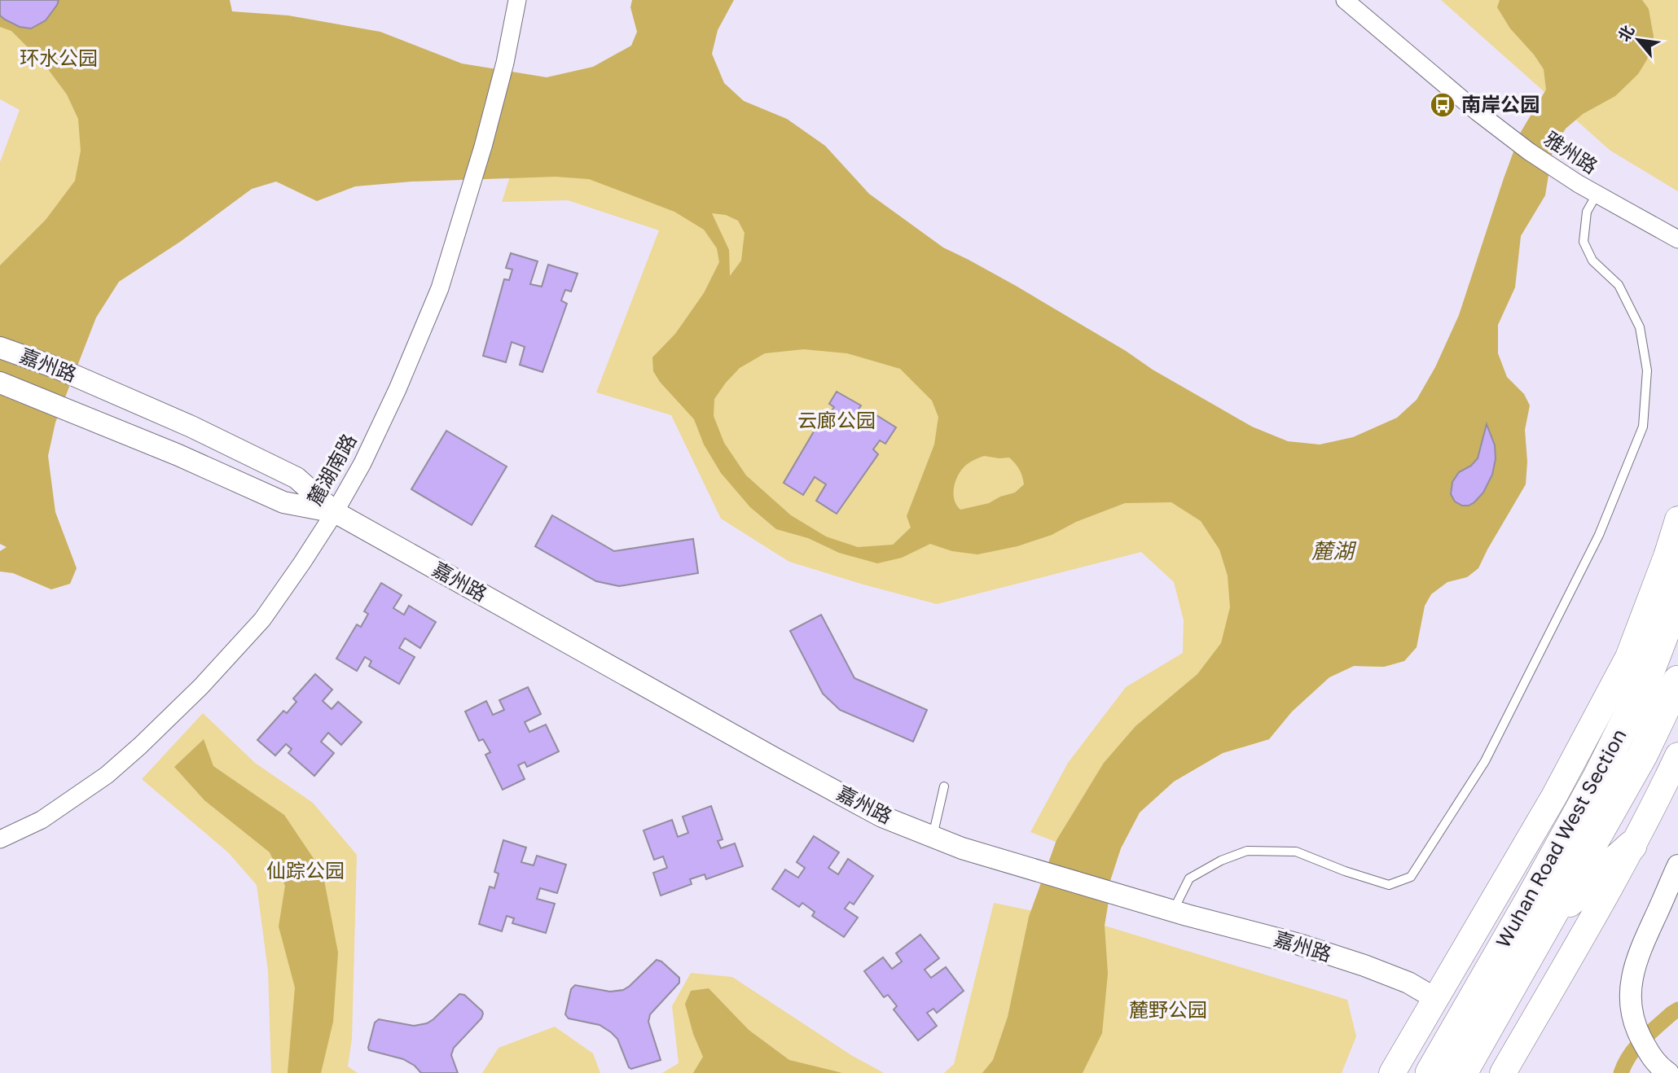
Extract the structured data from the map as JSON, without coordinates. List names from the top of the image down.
{
  "streets": {
    "highway": ["Wuhan Road West Section"],
    "street": ["雅州路", "嘉州路", "麓湖南路"]
  },
  "crossings": [
    ["嘉州路", "麓湖南路"]
  ],
  "water": ["麓湖"],
  "parks": [
    "环水公园",
    "云廊公园",
    "仙踪公园",
    "麓野公园"
  ],
  "places": {
    "bus stop": ["南岸公园"]
  },
  "north": "top left"
}
